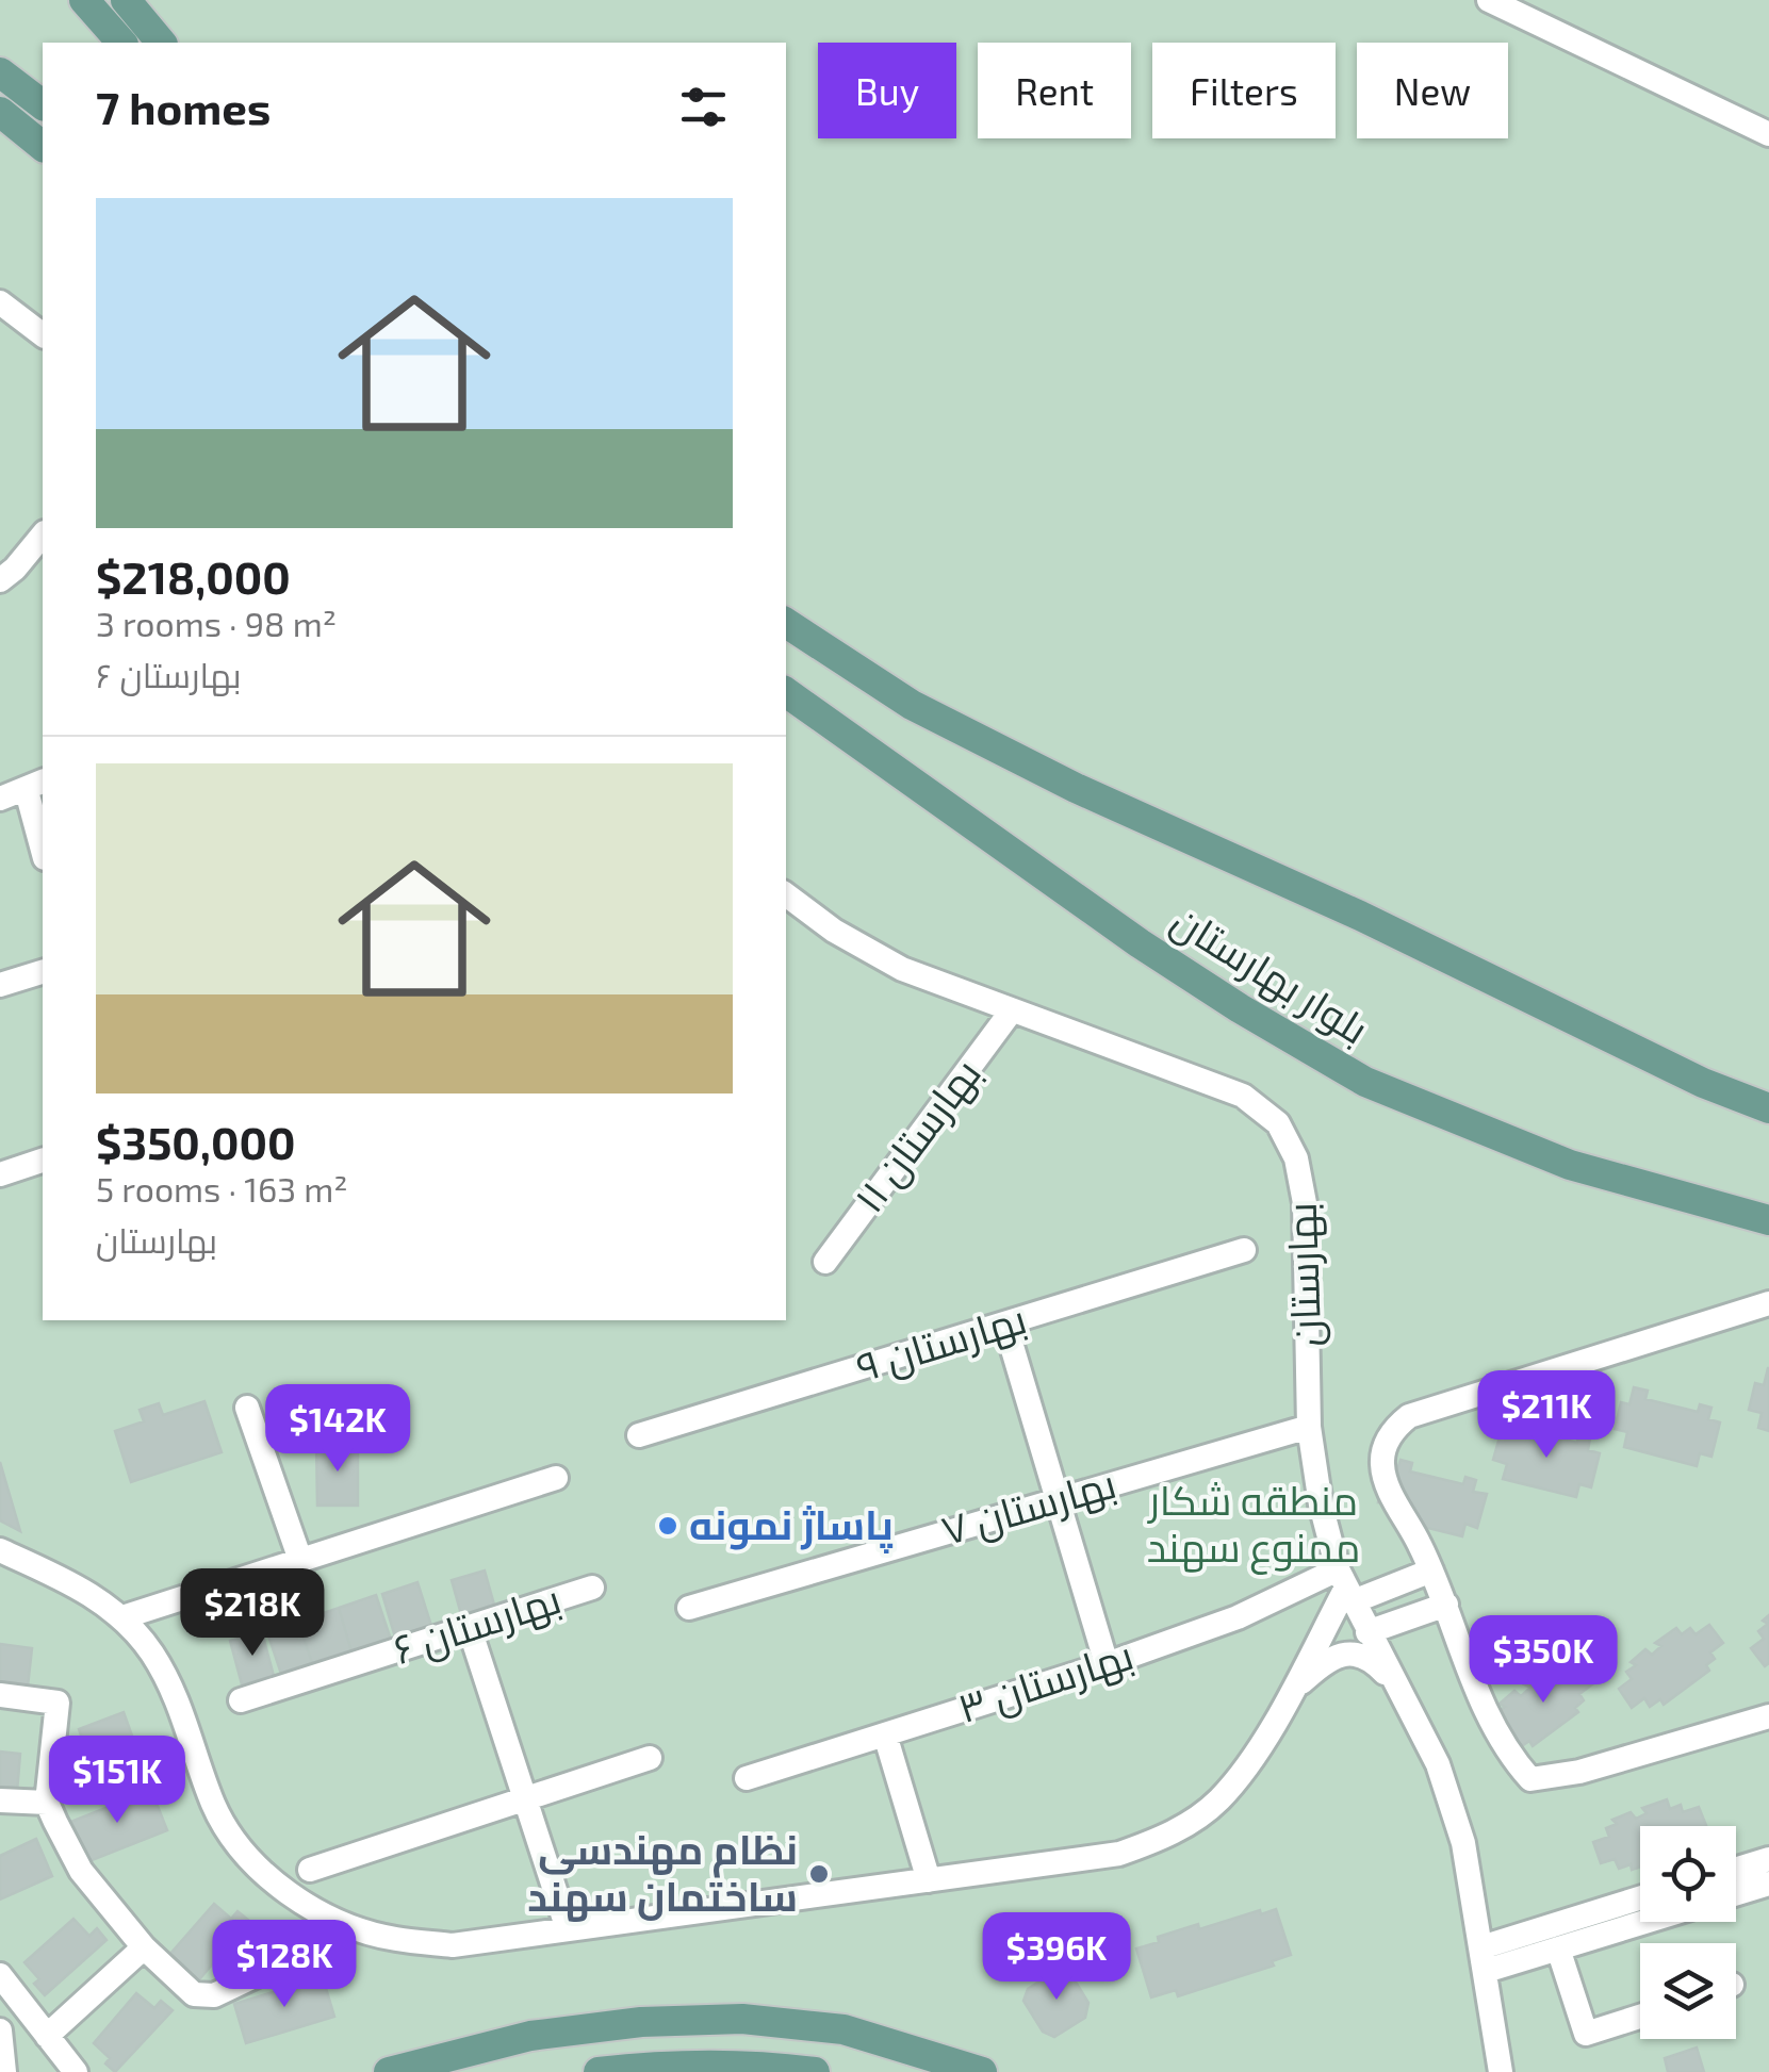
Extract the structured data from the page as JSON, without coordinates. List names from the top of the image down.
{
  "streets": {
    "main road": ["بلوار بهارستان"],
    "street": [
      "بهارستان ۱۱",
      "بهارستان",
      "بهارستان ۹",
      "بهارستان ۷",
      "بهارستان ۶",
      "بهارستان ۳"
    ]
  },
  "crossings": [
    ["بهارستان ۱۱", "بهارستان"],
    ["بهارستان", "بهارستان ۷"],
    ["بهارستان", "بهارستان ۳"]
  ],
  "parks": ["منطقه شکار ممنوع سهند"],
  "places": ["پاساژ نمونه", "نظام مهندسی ساختمان سهند"],
  "page": {
    "chip": [
      "Buy",
      "Rent",
      "Filters",
      "New"
    ],
    "heading": "7 homes",
    "list": [
      {
        "name": "$218,000",
        "note": "3 rooms · 98 m² · بهارستان ۶"
      },
      {
        "name": "$350,000",
        "note": "5 rooms · 163 m² · بهارستان"
      }
    ],
    "price": [
      "$211K",
      "$142K",
      "$218K",
      "$350K",
      "$151K",
      "$396K",
      "$128K"
    ]
  }
}
